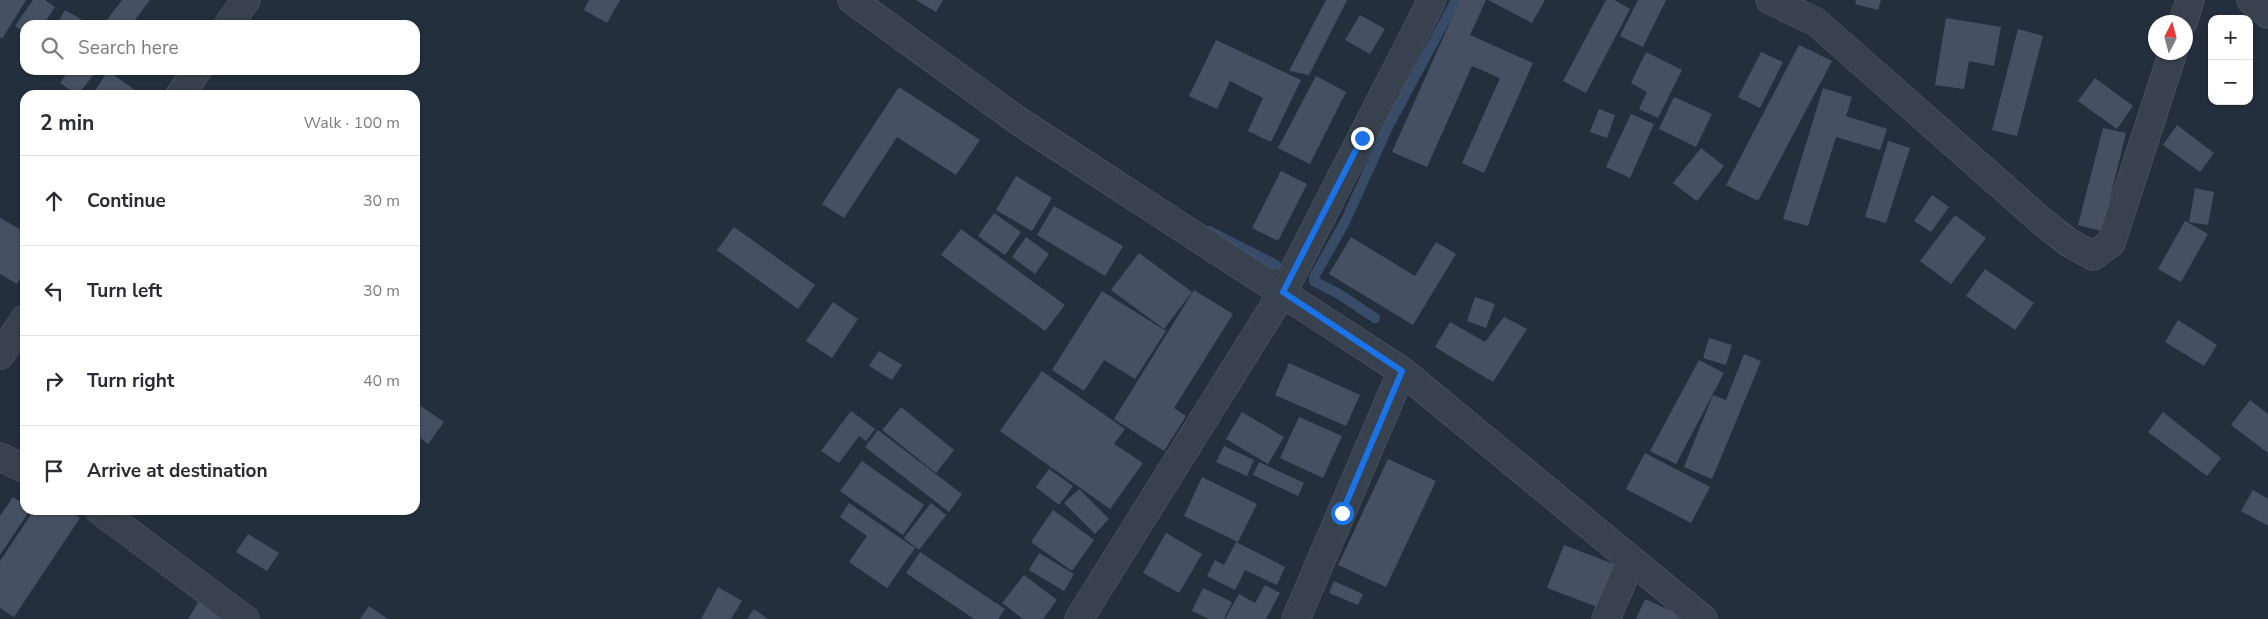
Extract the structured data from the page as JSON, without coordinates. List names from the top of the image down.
{
  "north": "top",
  "page": {
    "map_buttons": ["+", "−"],
    "search": "Search here",
    "heading": ["2 min", "Walk · 100 m"],
    "list": [
      ["Continue", "30 m"],
      ["Turn left", "30 m"],
      ["Turn right", "40 m"],
      "Arrive at destination"
    ]
  }
}
